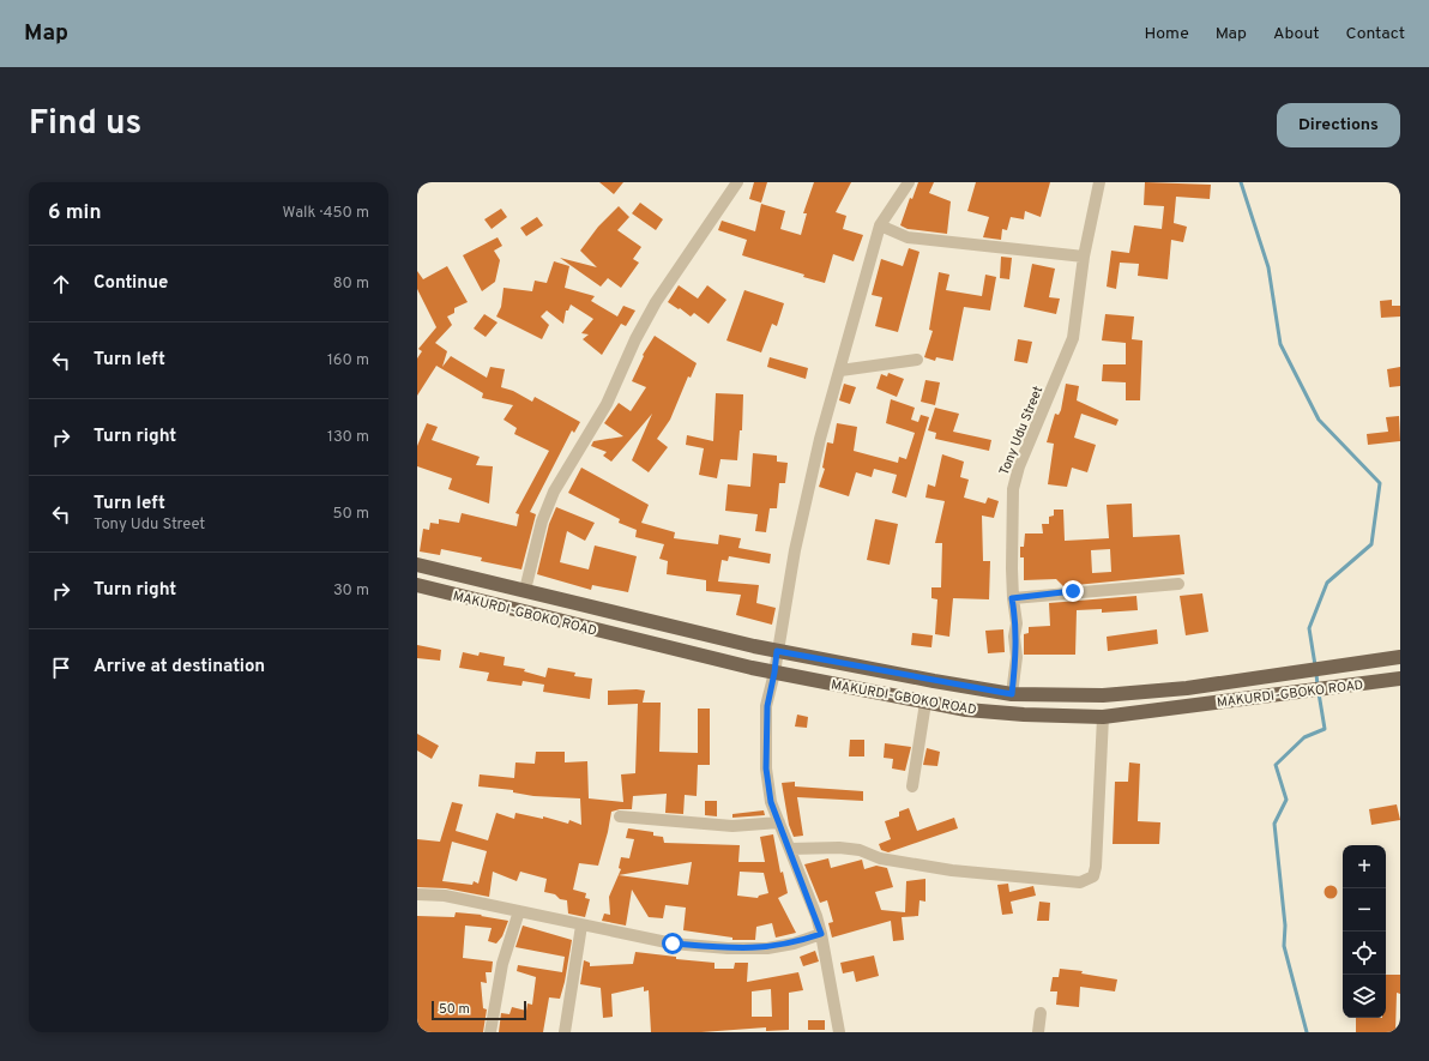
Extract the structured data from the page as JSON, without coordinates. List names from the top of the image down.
{
  "streets": {
    "main road": ["MAKURDI-GBOKO ROAD"],
    "street": ["Tony Udu Street"]
  },
  "scale_bar": "50 m",
  "page": {
    "header": "Map",
    "nav": [
      "Home",
      "Map",
      "About",
      "Contact"
    ],
    "title": "Find us",
    "buttons": "Directions",
    "heading": ["6 min", "Walk · 450 m"],
    "list": [
      ["Continue", "80 m"],
      ["Turn left", "160 m"],
      ["Turn right", "130 m"],
      ["Turn left", "Tony Udu Street", "50 m"],
      ["Turn right", "30 m"],
      "Arrive at destination"
    ],
    "map_buttons": ["+", "−"],
    "scale": "50 m"
  }
}
